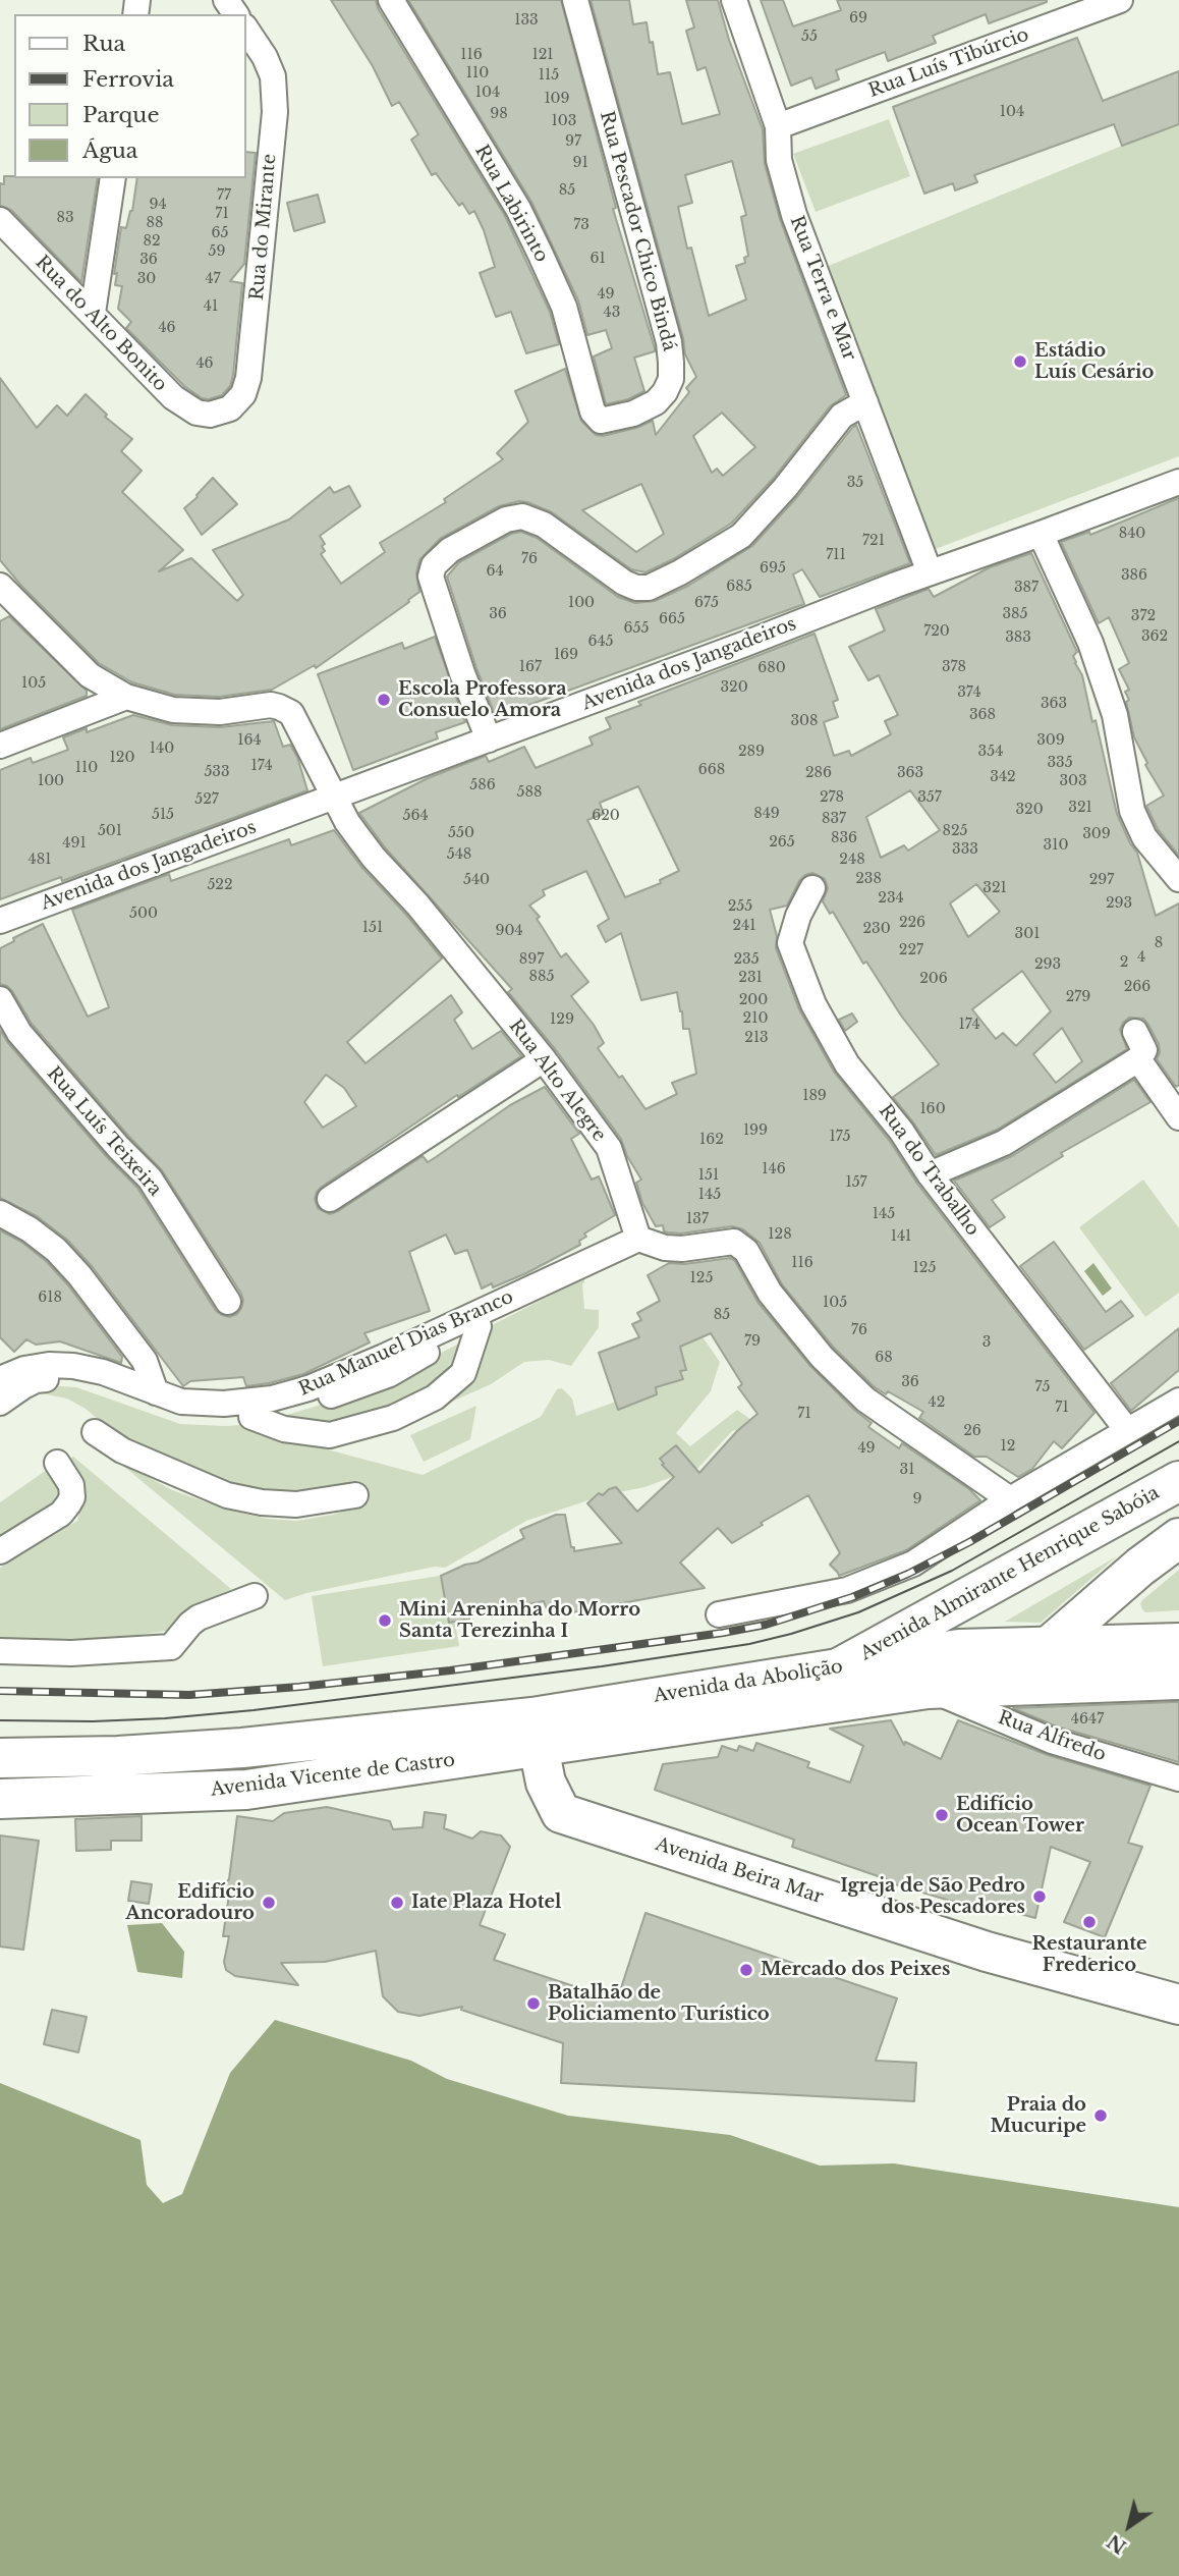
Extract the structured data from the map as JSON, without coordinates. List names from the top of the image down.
{
  "streets": {
    "main road": [
      "Avenida Almirante Henrique Sabóia",
      "Avenida da Abolição",
      "Avenida Vicente de Castro",
      "Avenida Beira Mar"
    ],
    "street": [
      "Rua Luís Tibúrcio",
      "Rua Labirinto",
      "Rua do Mirante",
      "Rua Pescador Chico Bindá",
      "Rua Terra e Mar",
      "Rua do Alto Bonito",
      "Avenida dos Jangadeiros",
      "Rua Alto Alegre",
      "Rua Luís Teixeira",
      "Rua do Trabalho",
      "Rua Manuel Dias Branco",
      "Rua Alfredo"
    ]
  },
  "crossings": [
    ["Rua Luís Tibúrcio", "Rua Terra e Mar"],
    ["Rua Labirinto", "Rua Pescador Chico Bindá"],
    ["Rua do Mirante", "Rua do Alto Bonito"],
    ["Rua Terra e Mar", "Avenida dos Jangadeiros"],
    ["Avenida dos Jangadeiros", "Rua Alto Alegre"],
    ["Rua Alto Alegre", "Rua Manuel Dias Branco"],
    ["Avenida Almirante Henrique Sabóia", "Avenida da Abolição"],
    ["Avenida da Abolição", "Rua Alfredo"],
    ["Avenida da Abolição", "Avenida Vicente de Castro"],
    ["Avenida da Abolição", "Avenida Beira Mar"],
    ["Avenida Vicente de Castro", "Avenida Beira Mar"]
  ],
  "places": [
    "Estádio Luís Cesário",
    "Escola Professora Consuelo Amora",
    "Mini Areninha do Morro Santa Terezinha I",
    "Edifício Ocean Tower",
    "Igreja de São Pedro dos Pescadores",
    "Edifício Ancoradouro",
    "Iate Plaza Hotel",
    "Restaurante Frederico",
    "Mercado dos Peixes",
    "Batalhão de Policiamento Turístico",
    "Praia do Mucuripe"
  ],
  "house_numbers": [
    "69",
    "133",
    "55",
    "116",
    "121",
    "110",
    "115",
    "104",
    "109",
    "104",
    "98",
    "103",
    "97",
    "91",
    "85",
    "77",
    "94",
    "71",
    "83",
    "88",
    "73",
    "65",
    "82",
    "59",
    "61",
    "36",
    "30",
    "47",
    "49",
    "41",
    "43",
    "46",
    "46",
    "35",
    "840",
    "721",
    "711",
    "76",
    "695",
    "64",
    "386",
    "685",
    "387",
    "100",
    "675",
    "36",
    "385",
    "372",
    "665",
    "655",
    "720",
    "362",
    "383",
    "645",
    "169",
    "167",
    "378",
    "680",
    "105",
    "320",
    "374",
    "363",
    "368",
    "308",
    "164",
    "309",
    "140",
    "289",
    "354",
    "120",
    "335",
    "174",
    "110",
    "668",
    "533",
    "286",
    "363",
    "342",
    "100",
    "303",
    "586",
    "588",
    "278",
    "357",
    "527",
    "321",
    "320",
    "849",
    "515",
    "564",
    "620",
    "837",
    "501",
    "825",
    "550",
    "309",
    "836",
    "265",
    "491",
    "310",
    "333",
    "548",
    "481",
    "248",
    "238",
    "540",
    "297",
    "522",
    "321",
    "234",
    "293",
    "255",
    "500",
    "226",
    "241",
    "151",
    "230",
    "904",
    "301",
    "8",
    "227",
    "4",
    "897",
    "235",
    "2",
    "293",
    "885",
    "231",
    "206",
    "266",
    "279",
    "200",
    "210",
    "129",
    "174",
    "213",
    "189",
    "160",
    "199",
    "175",
    "162",
    "146",
    "151",
    "157",
    "145",
    "145",
    "137",
    "128",
    "141",
    "116",
    "125",
    "125",
    "618",
    "105",
    "85",
    "76",
    "79",
    "3",
    "68",
    "36",
    "75",
    "42",
    "71",
    "71",
    "26",
    "12",
    "49",
    "31",
    "9",
    "4647"
  ],
  "legend": [
    "Rua",
    "Ferrovia",
    "Parque",
    "Água"
  ],
  "north": "bottom left"
}
